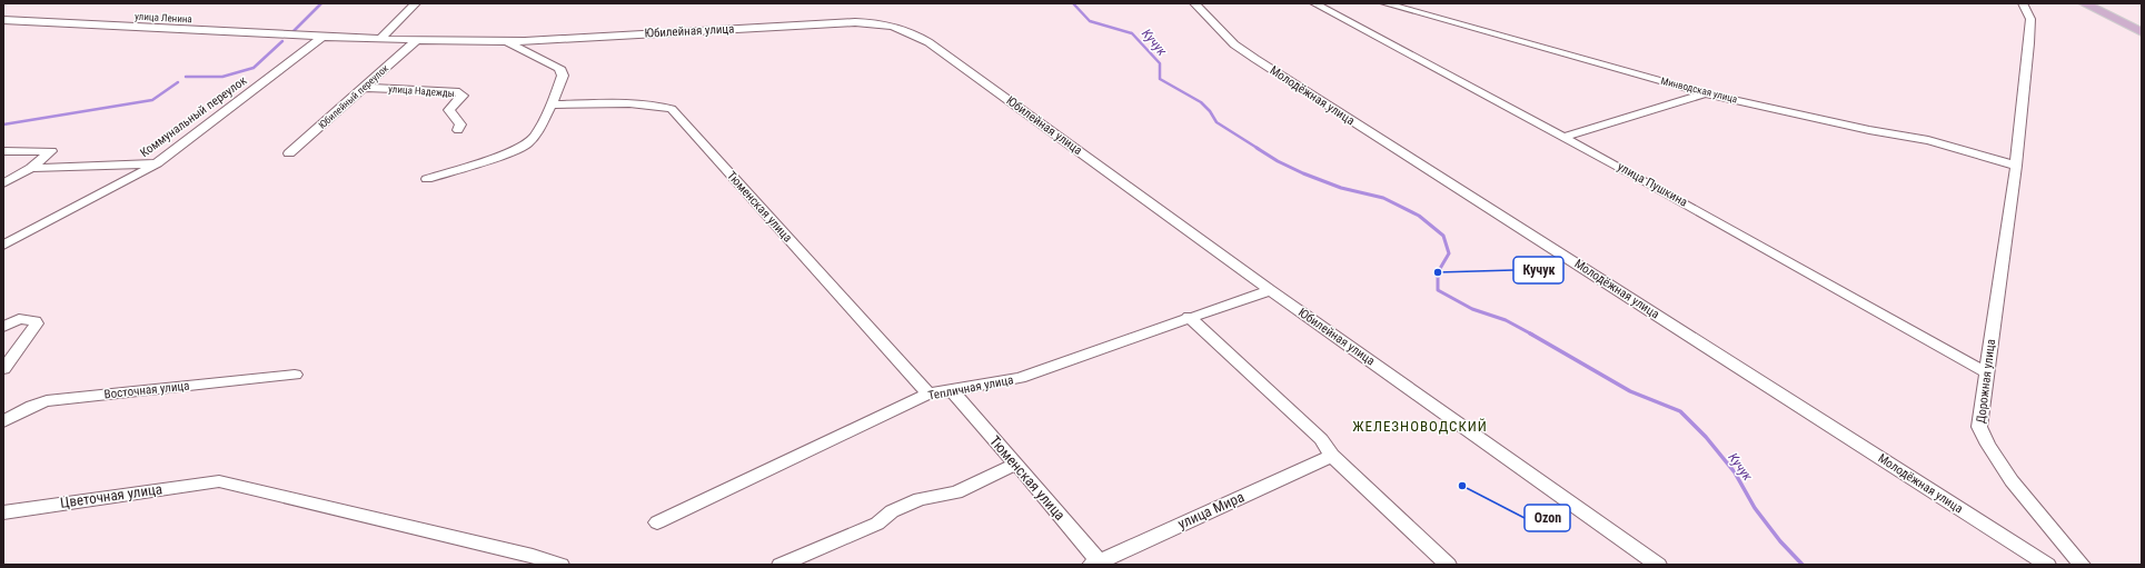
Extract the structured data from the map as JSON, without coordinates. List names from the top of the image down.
{
  "streets": {
    "street": [
      "улица Ленина",
      "Юбилейная улица",
      "Минводская улица",
      "улица Надежды",
      "Молодёжная улица",
      "Юбилейный переулок",
      "Коммунальный переулок",
      "улица Пушкина",
      "Тюменская улица",
      "Дорожная улица",
      "Тепличная улица",
      "Восточная улица",
      "Цветочная улица",
      "улица Мира"
    ]
  },
  "crossings": [
    ["улица Ленина", "Юбилейная улица"],
    ["улица Ленина", "Коммунальный переулок"],
    ["Юбилейная улица", "Юбилейный переулок"],
    ["Юбилейная улица", "Коммунальный переулок"],
    ["Юбилейная улица", "Тепличная улица"],
    ["Минводская улица", "Дорожная улица"],
    ["улица Надежды", "Юбилейный переулок"],
    ["улица Пушкина", "Дорожная улица"],
    ["Тюменская улица", "Тепличная улица"],
    ["Тюменская улица", "улица Мира"]
  ],
  "districts": ["ЖЕЛЕЗНОВОДСКИЙ"],
  "water": ["Кучук"],
  "places": ["Кучук", "Ozon"]
}
